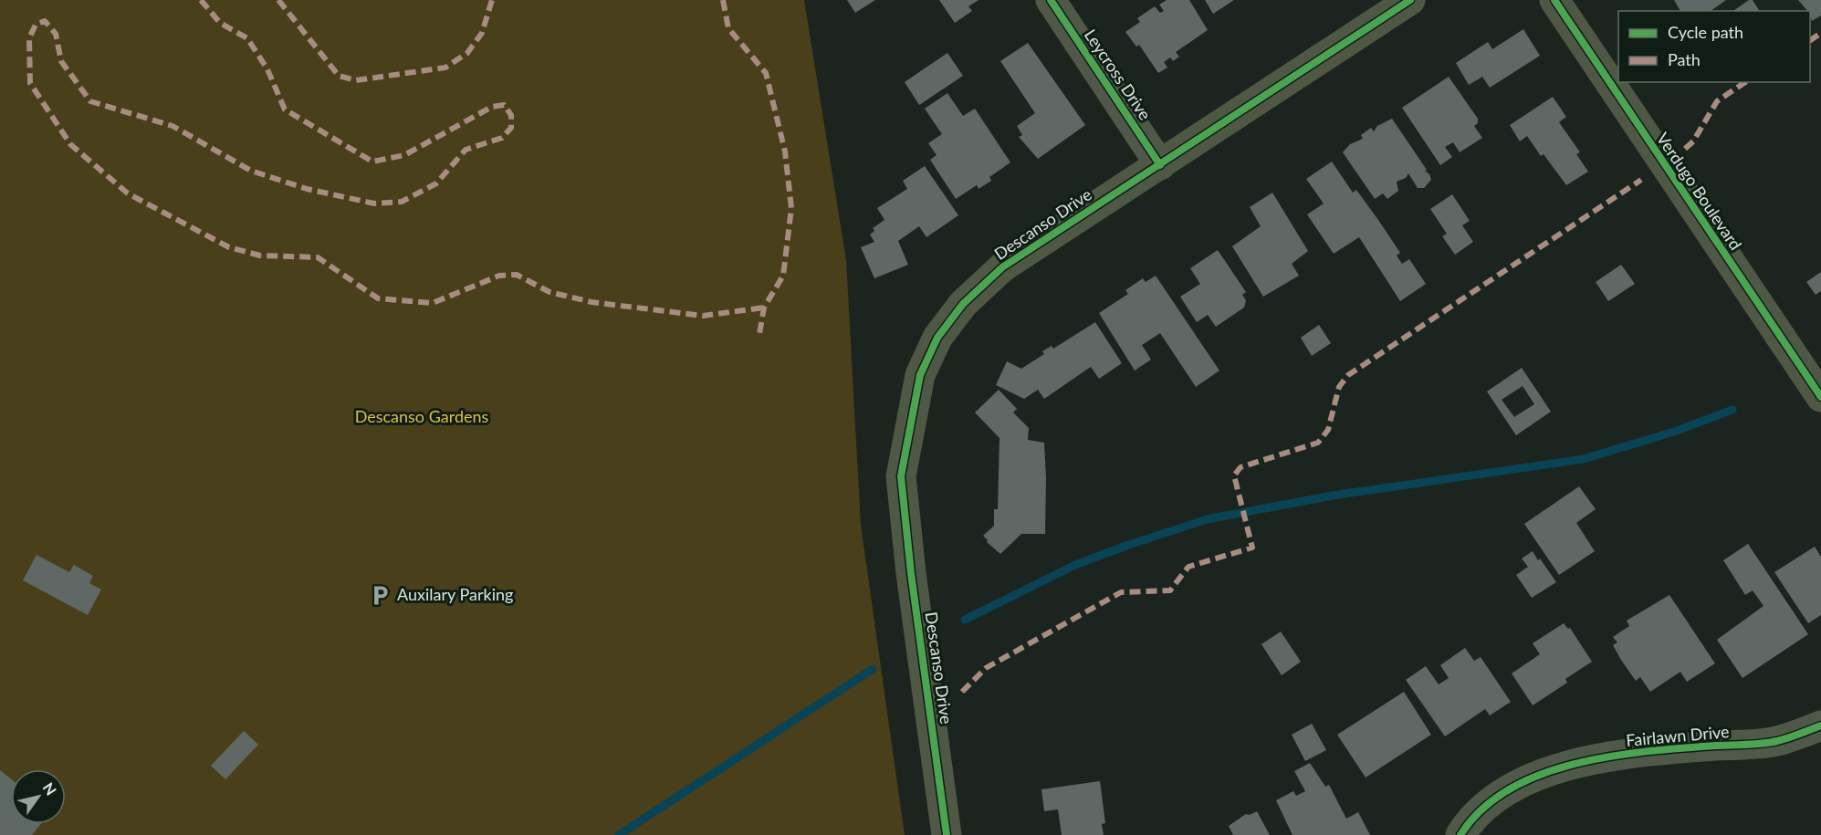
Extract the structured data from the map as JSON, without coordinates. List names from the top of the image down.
{
  "streets": {
    "street": [
      "Leycross Drive",
      "Verdugo Boulevard",
      "Descanso Drive",
      "Fairlawn Drive"
    ]
  },
  "crossings": [
    ["Leycross Drive", "Descanso Drive"]
  ],
  "parks": ["Descanso Gardens"],
  "places": {
    "parking": ["Auxilary Parking"]
  },
  "legend": ["Cycle path", "Path"],
  "north": "top right"
}
